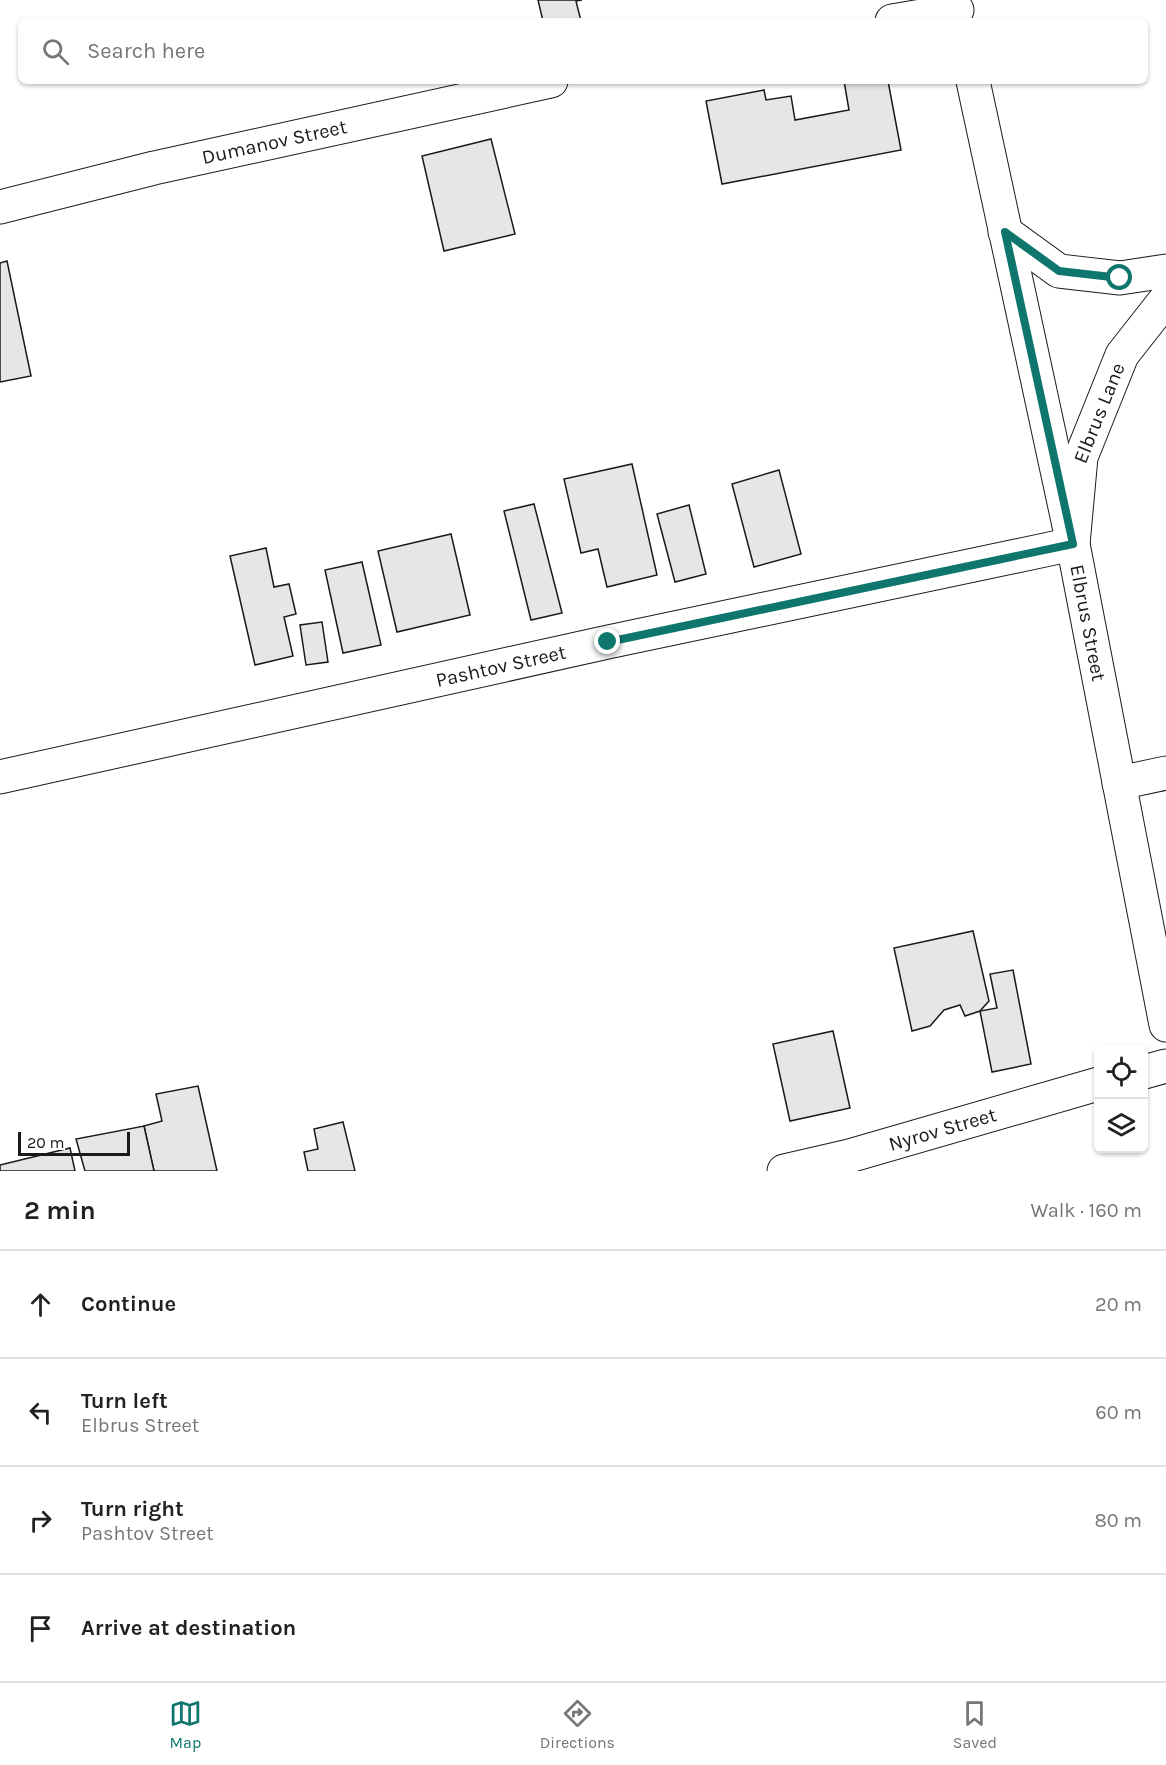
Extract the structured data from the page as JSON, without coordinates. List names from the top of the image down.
{
  "streets": {
    "street": [
      "Dumanov Street",
      "Elbrus Lane",
      "Elbrus Street",
      "Pashtov Street",
      "Nyrov Street"
    ]
  },
  "crossings": [
    ["Elbrus Lane", "Elbrus Street"],
    ["Elbrus Lane", "Pashtov Street"],
    ["Elbrus Street", "Pashtov Street"]
  ],
  "scale_bar": "20 m",
  "page": {
    "search": "Search here",
    "scale": "20 m",
    "heading": ["2 min", "Walk · 160 m"],
    "list": [
      ["Continue", "20 m"],
      ["Turn left", "Elbrus Street", "60 m"],
      ["Turn right", "Pashtov Street", "80 m"],
      "Arrive at destination"
    ],
    "nav": ["Map", "Directions", "Saved"]
  }
}
